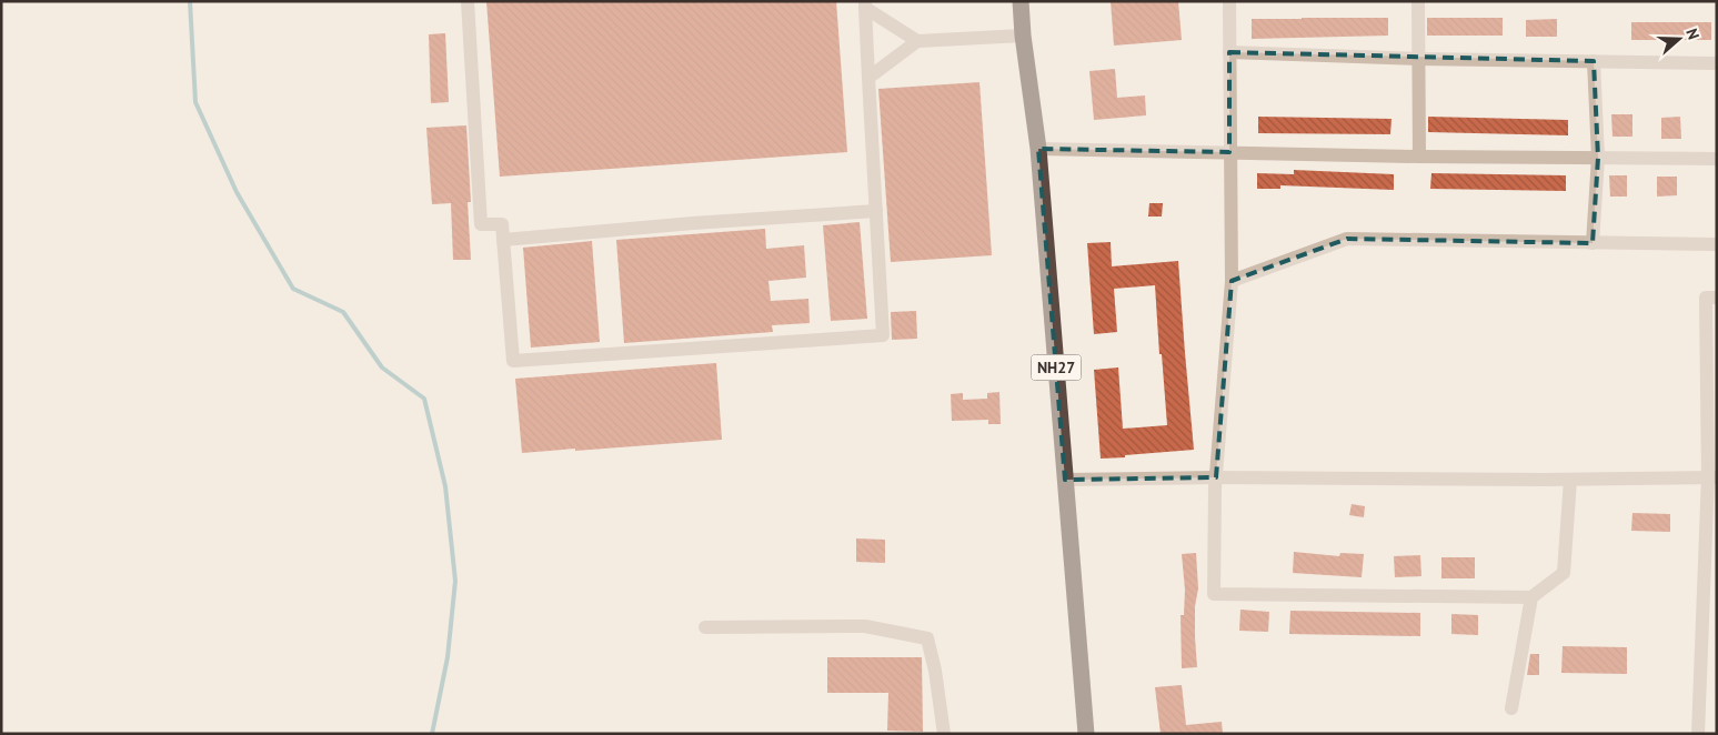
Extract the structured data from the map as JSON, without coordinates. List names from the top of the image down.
{
  "streets": {
    "highway": ["NH27"]
  },
  "north": "right"
}
